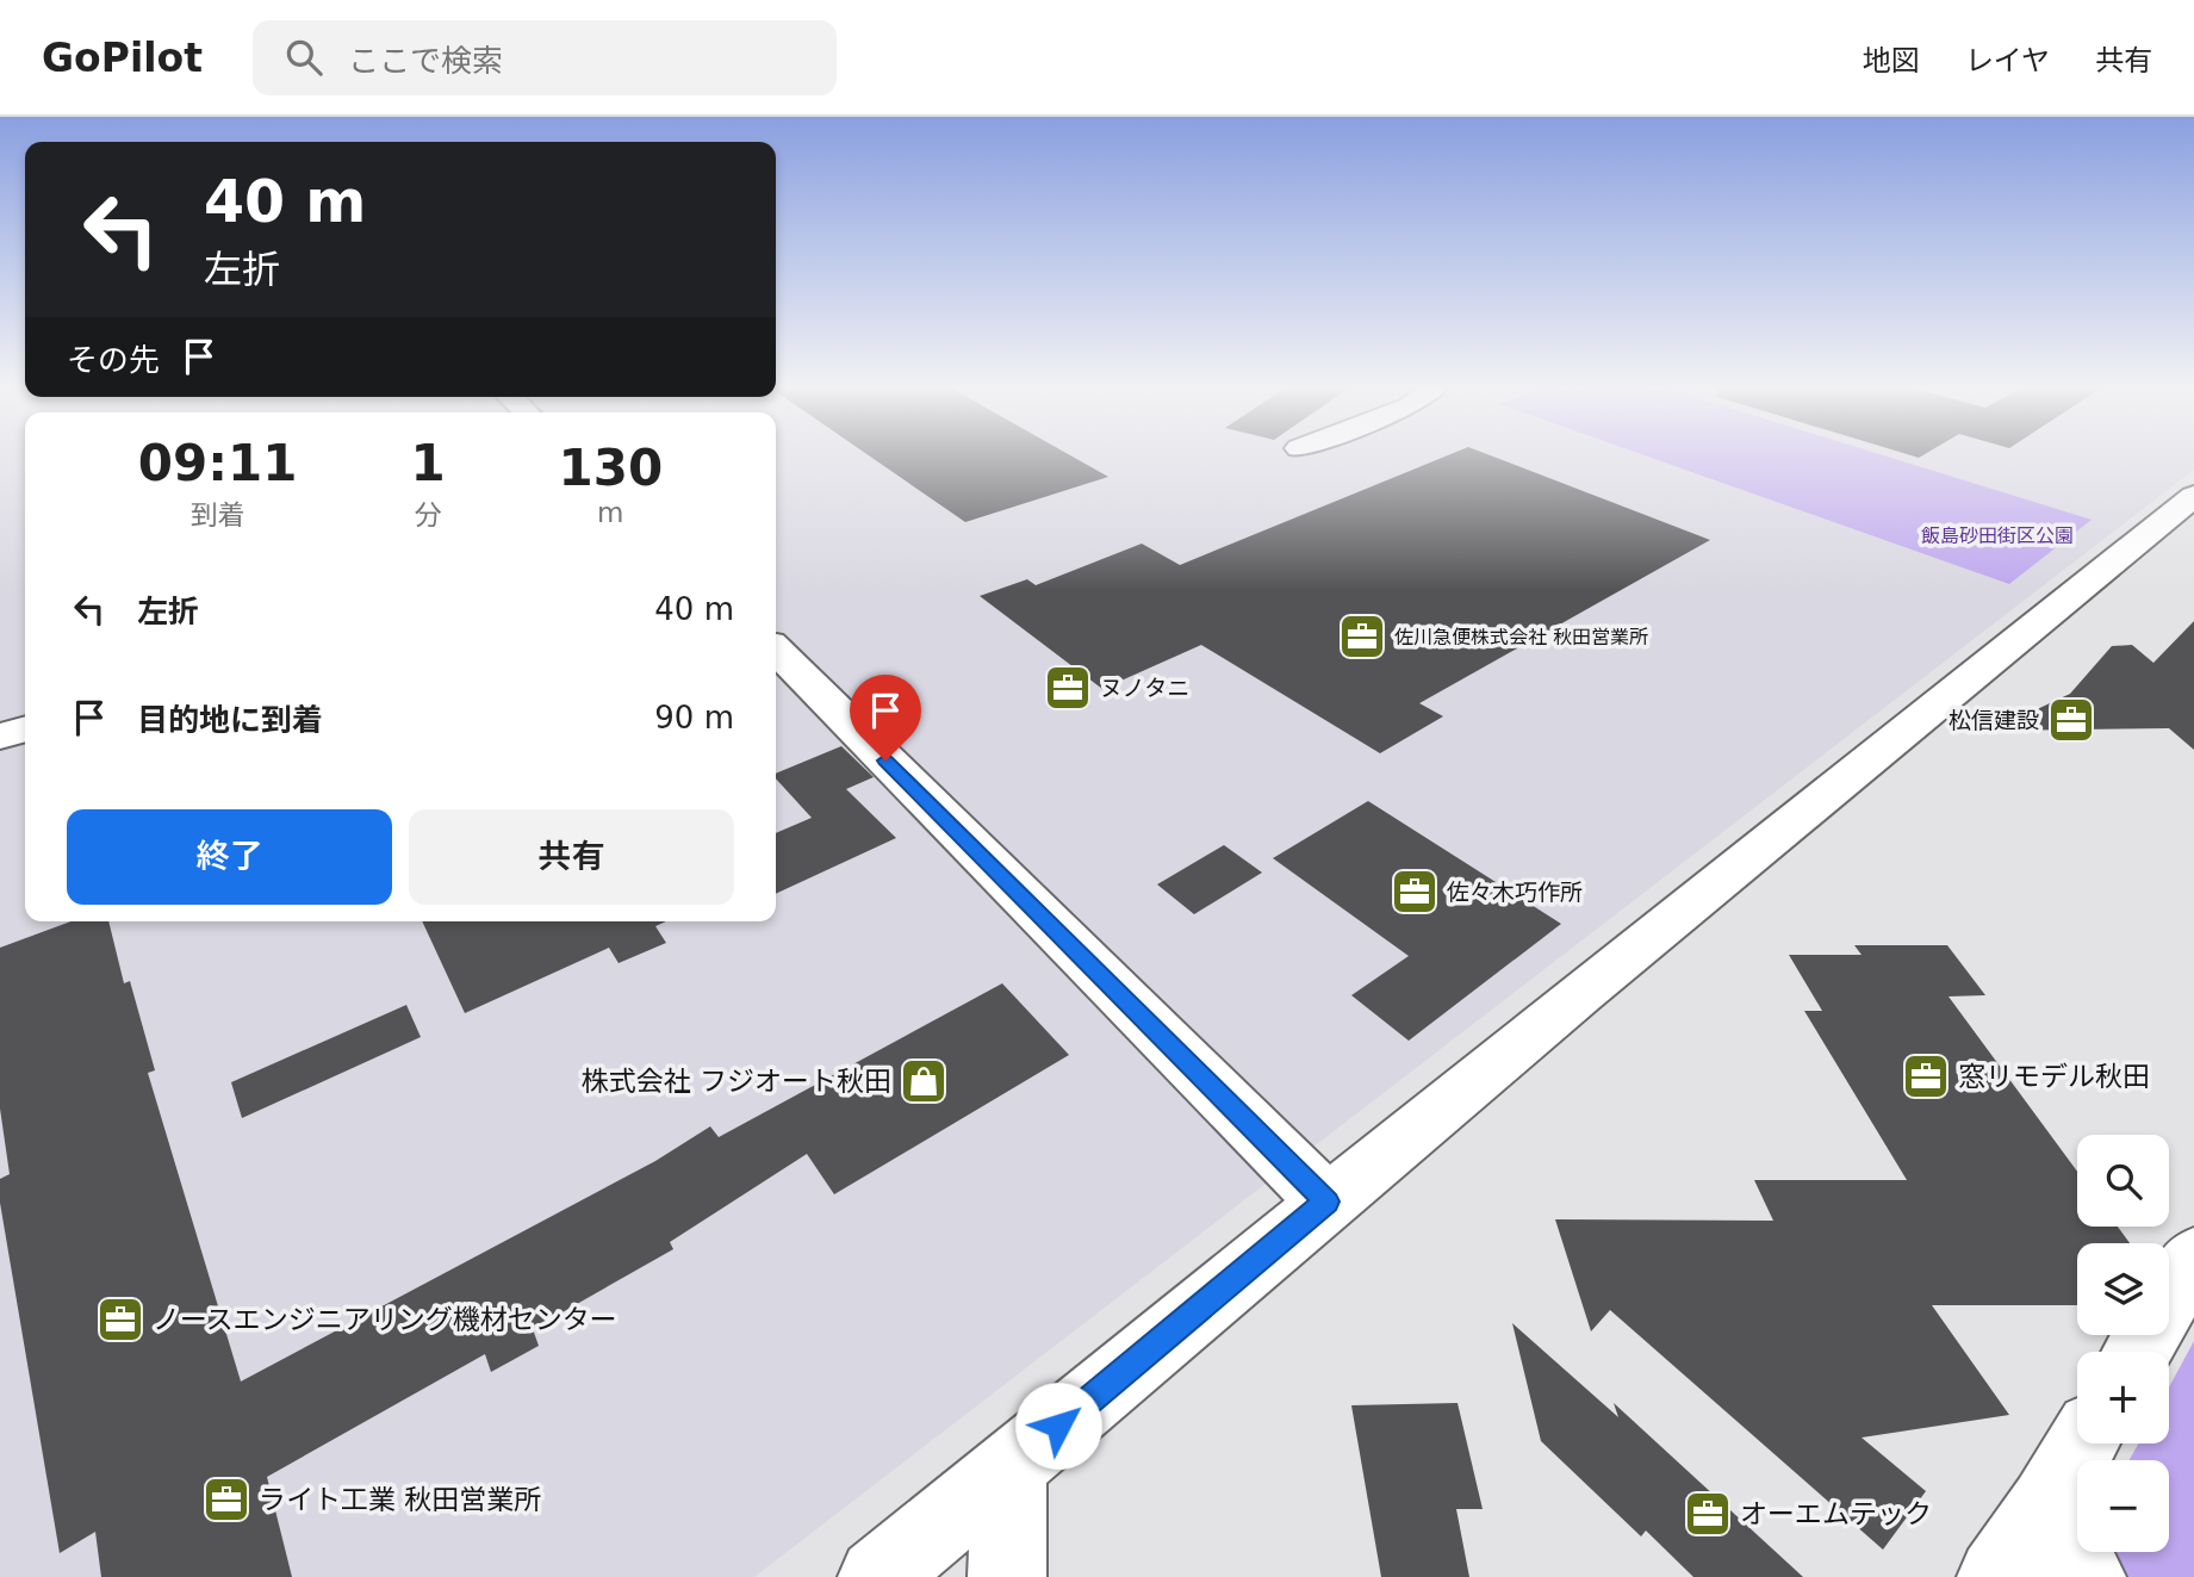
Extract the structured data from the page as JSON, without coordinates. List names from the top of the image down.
{
  "parks": ["飯島砂田街区公園"],
  "places": {
    "office": [
      "佐川急便株式会社 秋田営業所",
      "ヌノタニ",
      "松信建設",
      "佐々木巧作所",
      "窓リモデル秋田",
      "ノースエンジニアリング機材センター",
      "ライト工業 秋田営業所",
      "オーエムテック"
    ],
    "shop": ["株式会社 フジオート秋田"]
  },
  "page": {
    "header": "GoPilot",
    "search": "ここで検索",
    "nav": ["地図", "レイヤ", "共有"],
    "turn": ["40 m", "左折"],
    "then": "その先",
    "eta": [
      "09:11",
      "到着",
      "1",
      "分",
      "130",
      "m"
    ],
    "list": [
      {
        "name": "左折",
        "value": "40 m"
      },
      {
        "name": "目的地に到着",
        "value": "90 m"
      }
    ],
    "buttons": ["終了", "共有"],
    "map_buttons": ["+", "−"]
  }
}
